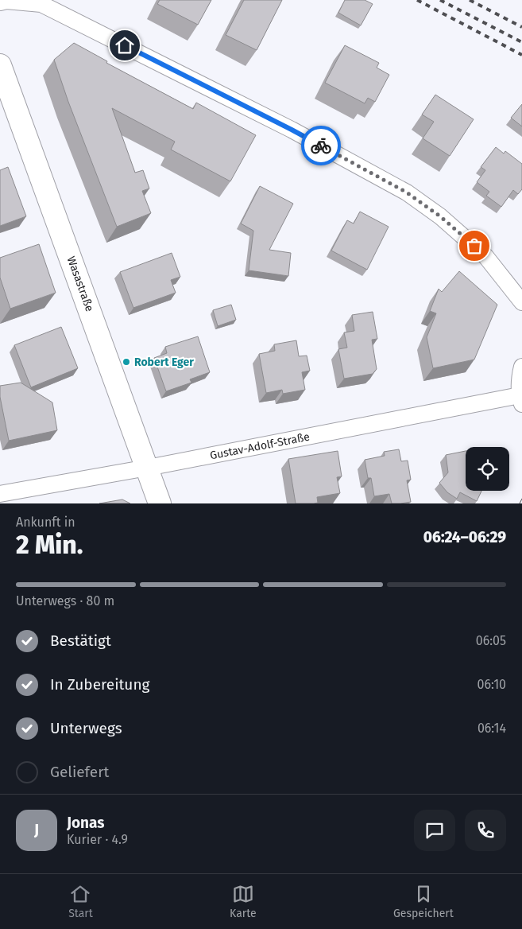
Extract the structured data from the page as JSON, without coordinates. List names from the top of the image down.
{
  "streets": {
    "street": ["Wasastraße", "Gustav-Adolf-Straße"]
  },
  "crossings": [
    ["Wasastraße", "Gustav-Adolf-Straße"]
  ],
  "places": ["Robert Eger"],
  "page": {
    "heading": ["2 Min.", "Ankunft in", "06:24–06:29"],
    "panel": ["Jonas", "Kurier · 4.9"],
    "bar": "Unterwegs · 80 m",
    "list": [
      ["Bestätigt", "06:05"],
      ["In Zubereitung", "06:10"],
      ["Unterwegs", "06:14"],
      "Geliefert"
    ],
    "round": "J",
    "tabs": ["Start", "Karte", "Gespeichert"]
  }
}
